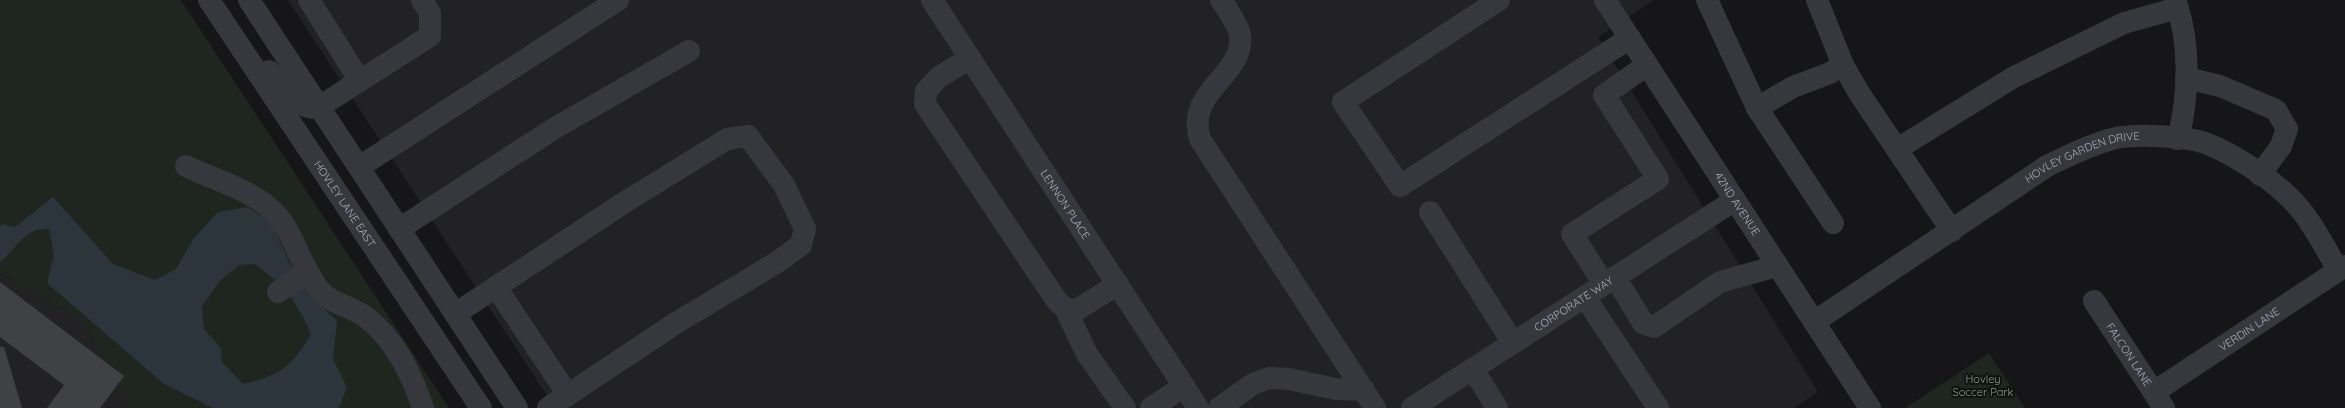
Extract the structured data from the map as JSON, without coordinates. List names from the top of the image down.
{
  "streets": {
    "street": [
      "HOVLEY GARDEN DRIVE",
      "HOVLEY LANE EAST",
      "LENNON PLACE",
      "42ND AVENUE",
      "CORPORATE WAY",
      "VERDIN LANE",
      "FALCON LANE"
    ]
  },
  "crossings": [
    ["HOVLEY GARDEN DRIVE", "42ND AVENUE"],
    ["HOVLEY GARDEN DRIVE", "VERDIN LANE"],
    ["42ND AVENUE", "CORPORATE WAY"],
    ["VERDIN LANE", "FALCON LANE"]
  ],
  "parks": ["Hovley Soccer Park"]
}
